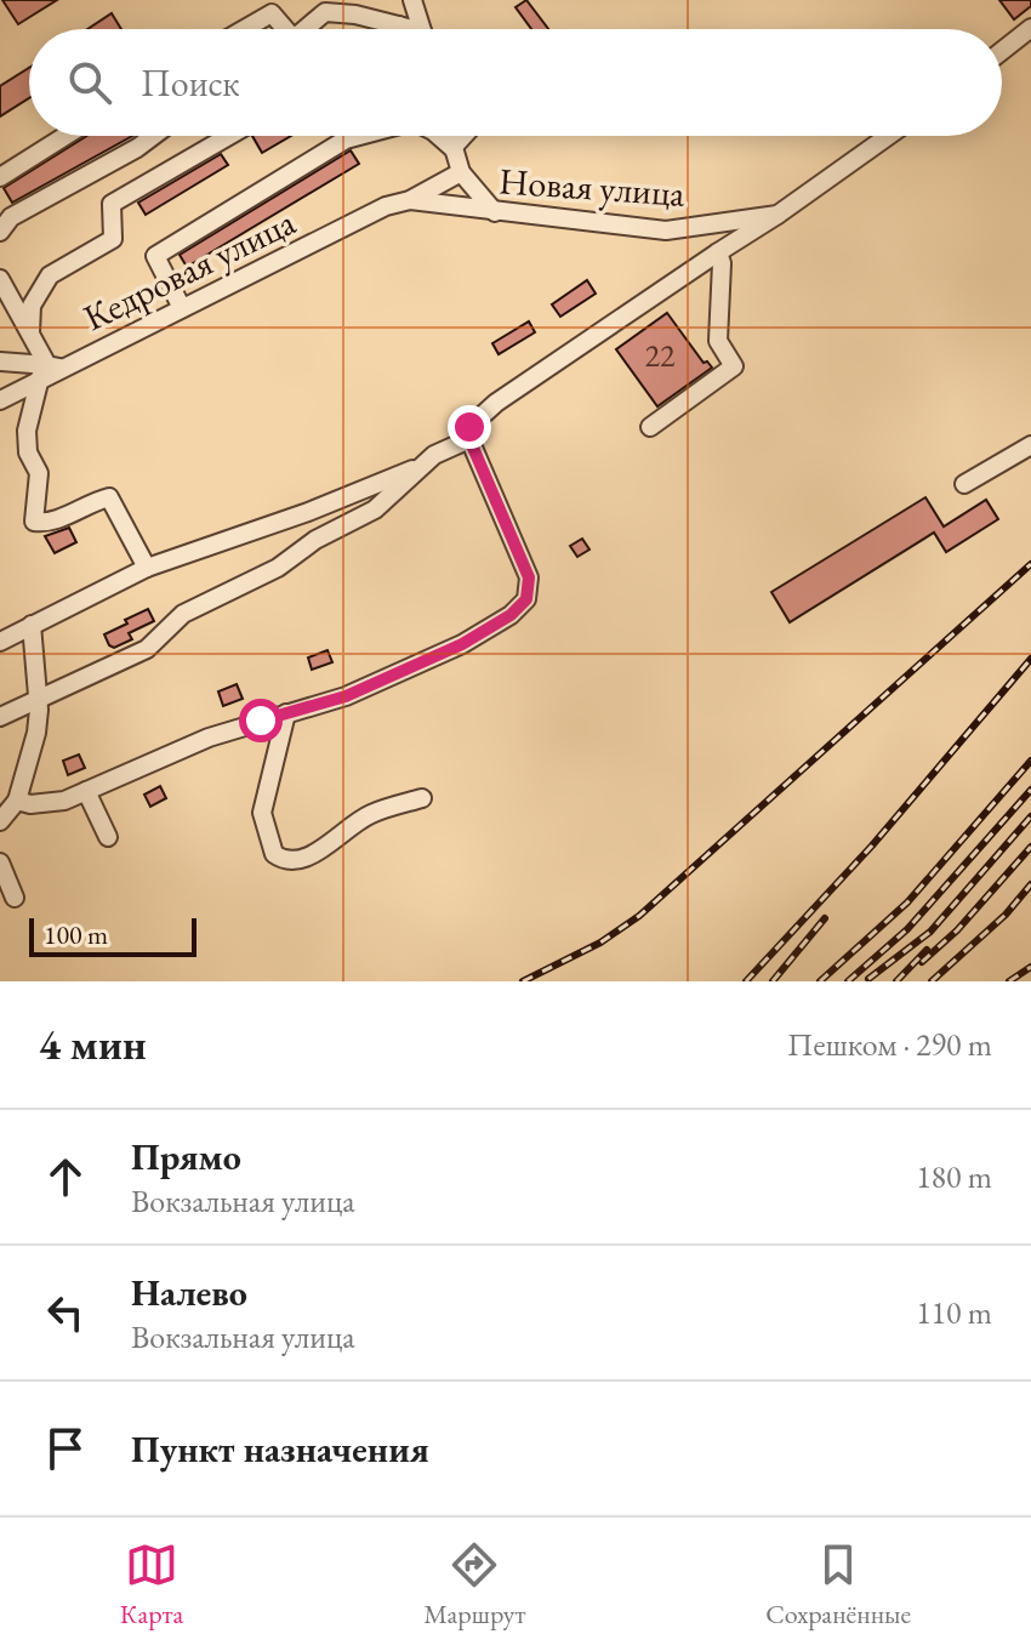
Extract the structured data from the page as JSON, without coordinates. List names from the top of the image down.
{
  "streets": {
    "street": ["Новая улица", "Кедровая улица"]
  },
  "crossings": [
    ["Новая улица", "Кедровая улица"]
  ],
  "house_numbers": ["22"],
  "scale_bar": "100 m",
  "page": {
    "search": "Поиск",
    "scale": "100 m",
    "heading": ["4 мин", "Пешком · 290 m"],
    "list": [
      ["Прямо", "Вокзальная улица", "180 m"],
      ["Налево", "Вокзальная улица", "110 m"],
      "Пункт назначения"
    ],
    "nav": ["Карта", "Маршрут", "Сохранённые"]
  }
}
